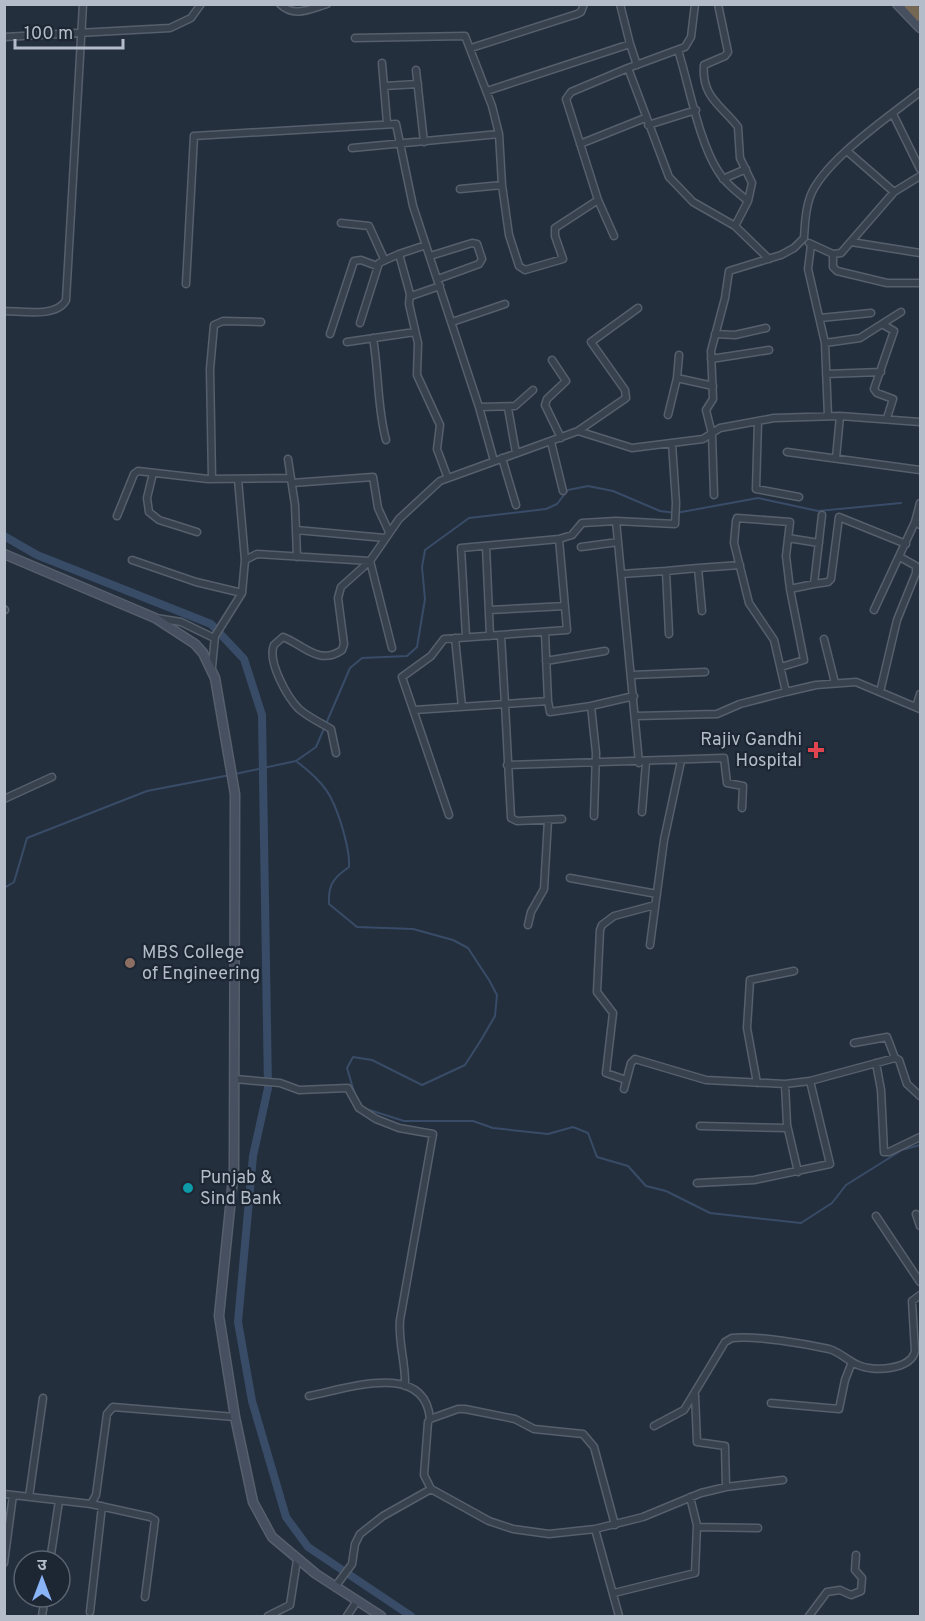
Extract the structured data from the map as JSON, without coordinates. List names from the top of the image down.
{
  "places": {
    "health": ["Rajiv Gandhi Hospital"],
    "other": ["MBS College of Engineering", "Punjab & Sind Bank"]
  },
  "scale_bar": "100 m",
  "north": "top"
}
